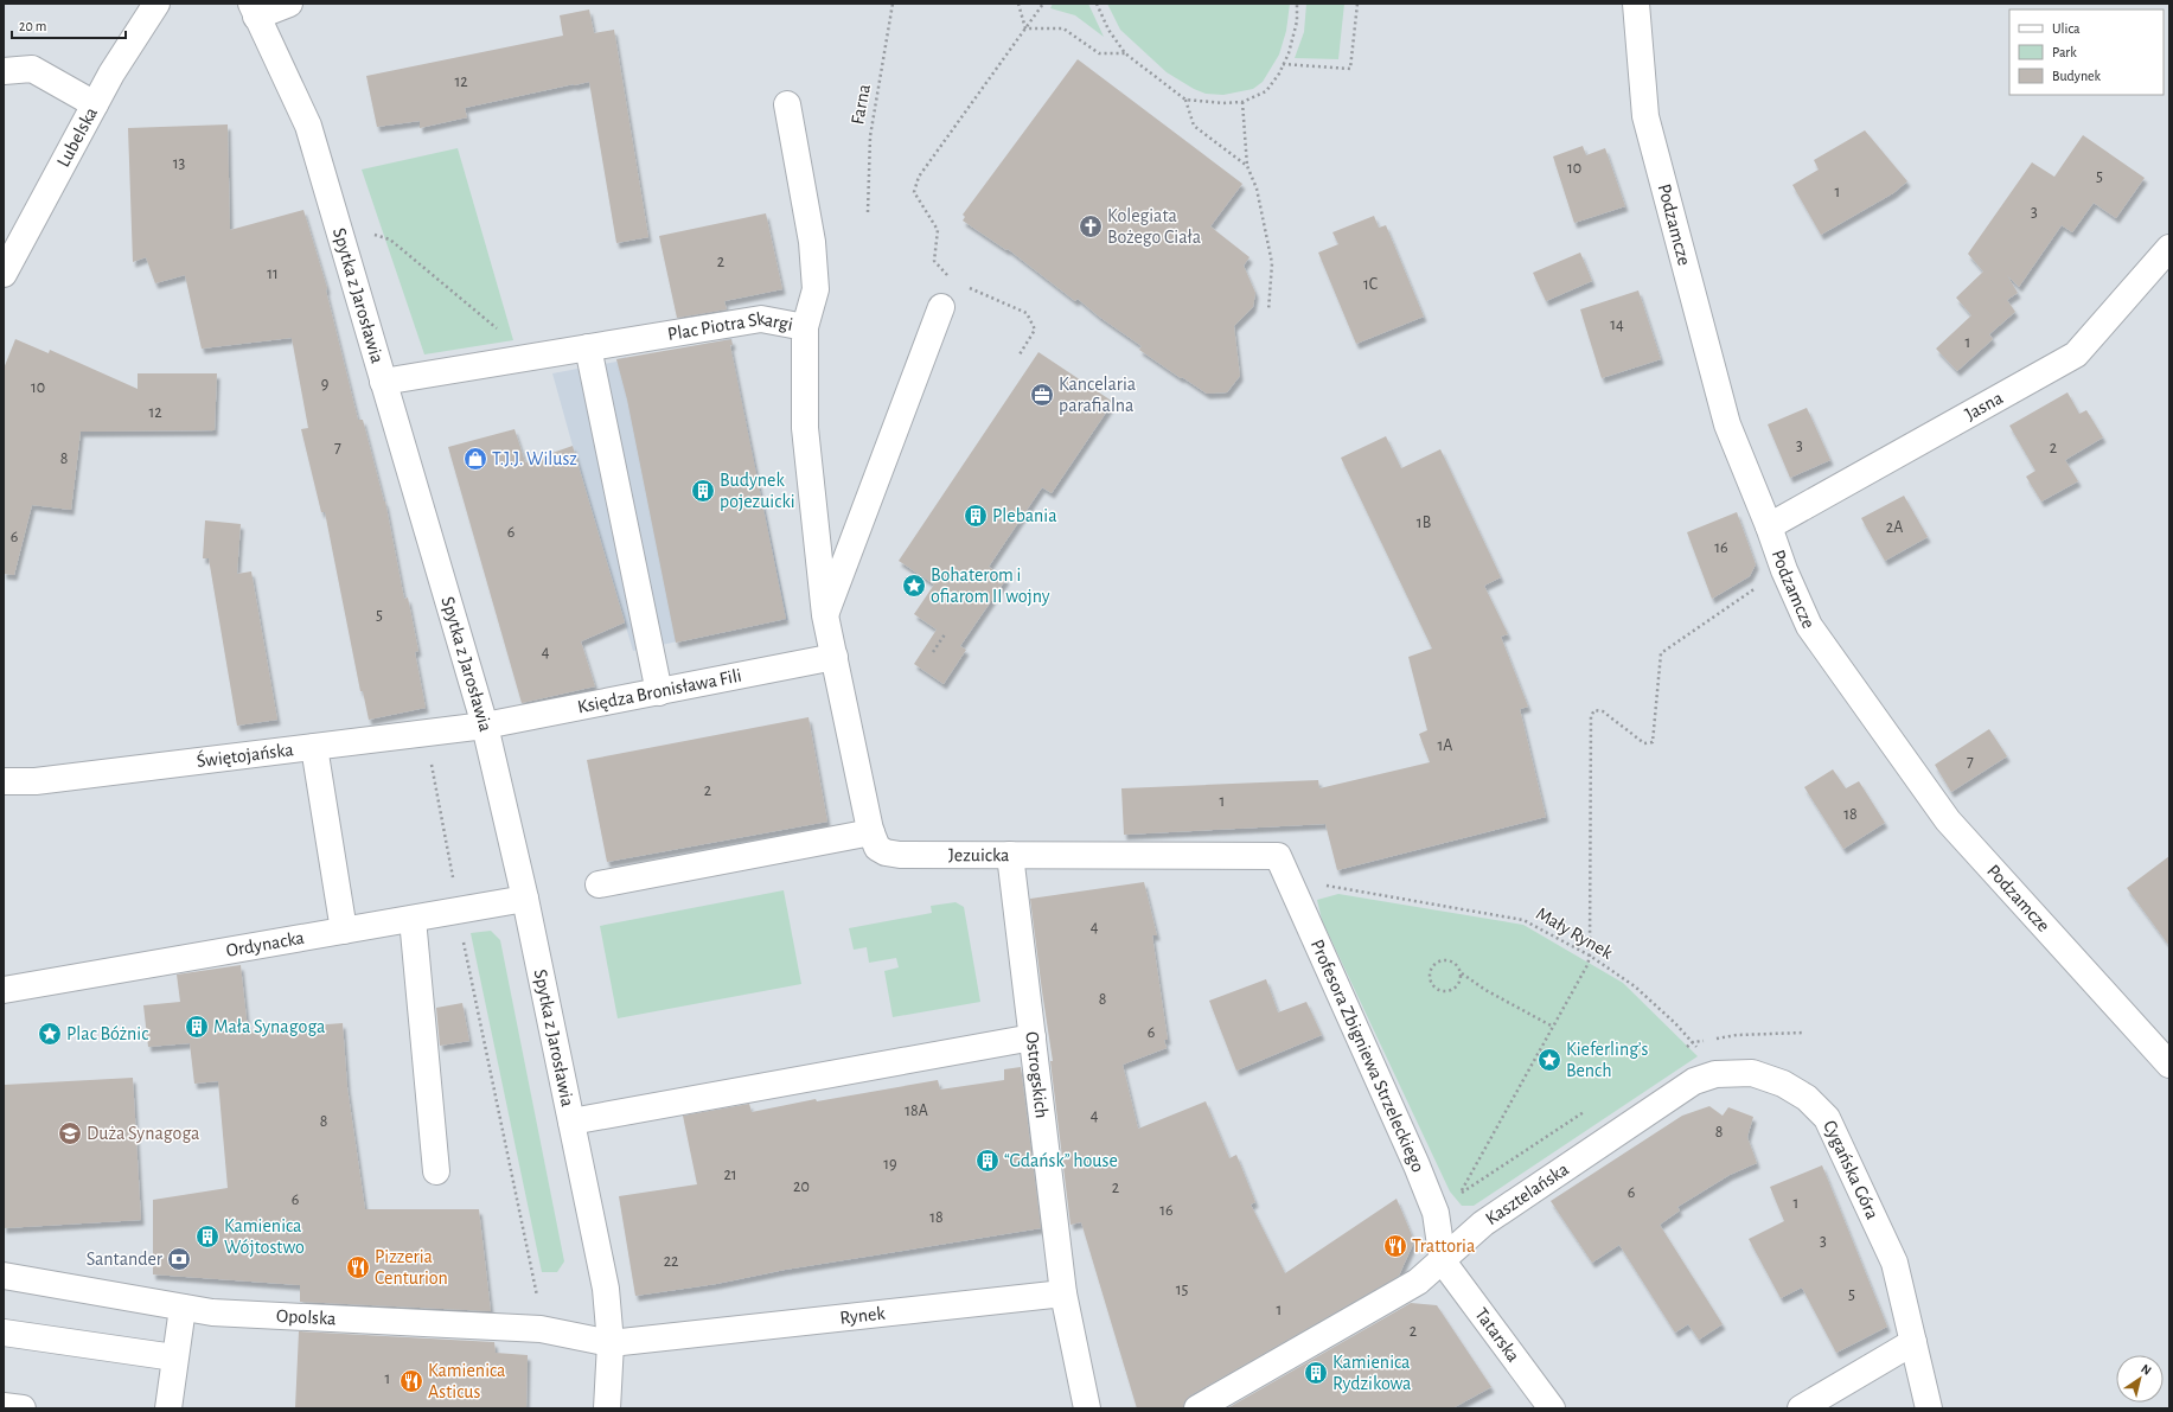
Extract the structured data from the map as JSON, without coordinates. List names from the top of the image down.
{
  "streets": {
    "street": [
      "Lubelska",
      "Podzamcze",
      "Spytka z Jarosławia",
      "Plac Piotra Skargi",
      "Jasna",
      "Księdza Bronisława Fili",
      "Świętojańska",
      "Jezuicka",
      "Ordynacka",
      "Profesora Zbigniewa Strzeleckiego",
      "Ostrogskich",
      "Cygańska Góra",
      "Kasztelańska",
      "Rynek",
      "Opolska",
      "Tatarska"
    ],
    "path": ["Farna", "Mały Rynek"]
  },
  "crossings": [
    ["Podzamcze", "Jasna"],
    ["Spytka z Jarosławia", "Plac Piotra Skargi"],
    ["Spytka z Jarosławia", "Księdza Bronisława Fili"],
    ["Spytka z Jarosławia", "Świętojańska"],
    ["Spytka z Jarosławia", "Ordynacka"],
    ["Spytka z Jarosławia", "Rynek"],
    ["Spytka z Jarosławia", "Opolska"],
    ["Plac Piotra Skargi", "Księdza Bronisława Fili"],
    ["Plac Piotra Skargi", "Jezuicka"],
    ["Księdza Bronisława Fili", "Świętojańska"],
    ["Księdza Bronisława Fili", "Jezuicka"],
    ["Jezuicka", "Profesora Zbigniewa Strzeleckiego"],
    ["Jezuicka", "Ostrogskich"],
    ["Mały Rynek", "Profesora Zbigniewa Strzeleckiego"],
    ["Mały Rynek", "Cygańska Góra"],
    ["Mały Rynek", "Kasztelańska"],
    ["Profesora Zbigniewa Strzeleckiego", "Kasztelańska"],
    ["Profesora Zbigniewa Strzeleckiego", "Tatarska"],
    ["Ostrogskich", "Rynek"],
    ["Cygańska Góra", "Kasztelańska"],
    ["Kasztelańska", "Tatarska"],
    ["Rynek", "Opolska"]
  ],
  "places": {
    "church": ["Kolegiata Bożego Ciała"],
    "office": ["Kancelaria parafialna"],
    "shop": ["T.J.J. Wilusz"],
    "building": [
      "Budynek pojezuicki",
      "Plebania",
      "Mała Synagoga",
      "“Gdańsk” house",
      "Kamienica Wójtostwo",
      "Kamienica Rydzikowa"
    ],
    "place": ["Bohaterom i ofiarom II wojny", "Plac Bóżnic", "Kieferling’s Bench"],
    "school or university": ["Duża Synagoga"],
    "restaurant": ["Trattoria", "Pizzeria Centurion", "Kamienica Asticus"],
    "bank": ["Santander"]
  },
  "house_numbers": [
    "12",
    "13",
    "10",
    "5",
    "1",
    "3",
    "2",
    "11",
    "1C",
    "14",
    "1",
    "9",
    "10",
    "12",
    "3",
    "7",
    "2",
    "8",
    "1B",
    "2A",
    "6",
    "6",
    "16",
    "5",
    "4",
    "1A",
    "7",
    "2",
    "1",
    "18",
    "4",
    "8",
    "6",
    "18A",
    "4",
    "8",
    "8",
    "19",
    "21",
    "20",
    "2",
    "6",
    "6",
    "1",
    "16",
    "18",
    "3",
    "22",
    "15",
    "5",
    "1",
    "2",
    "1"
  ],
  "legend": ["Ulica", "Park", "Budynek"],
  "scale_bar": "20 m",
  "north": "top right"
}
